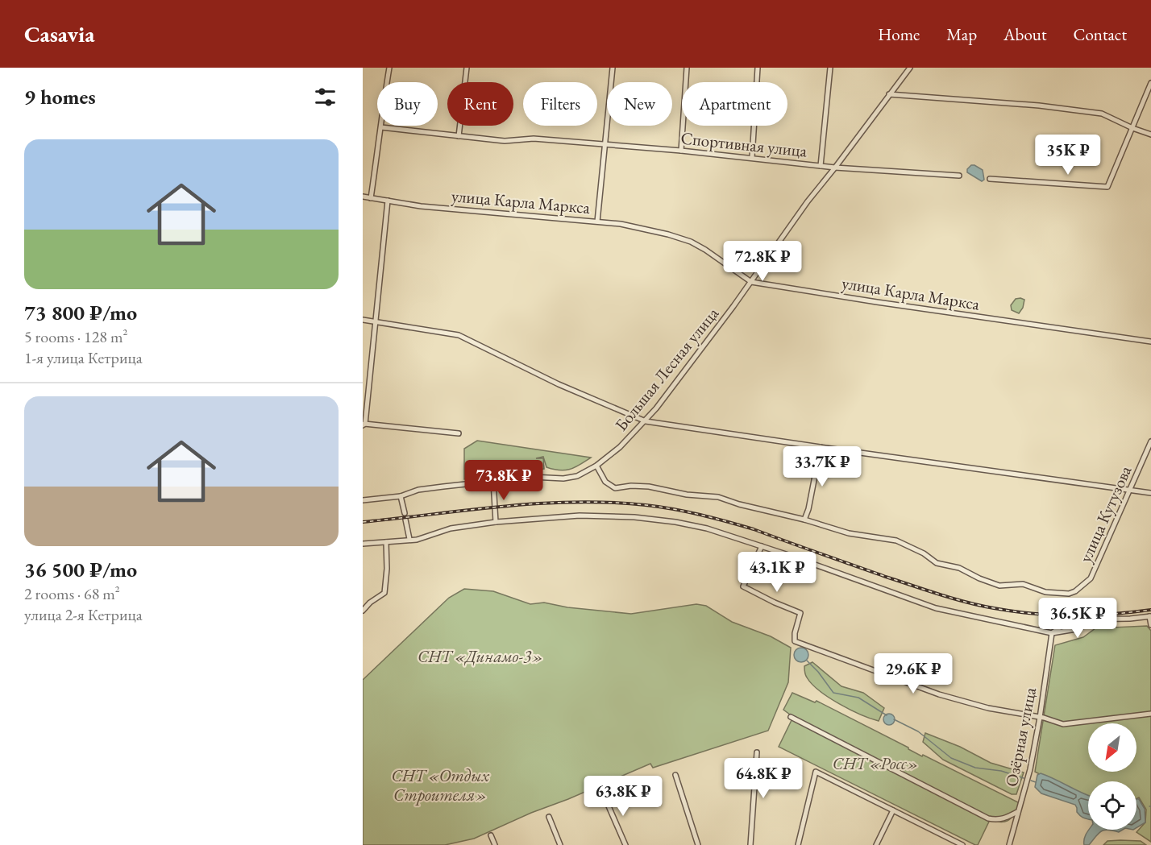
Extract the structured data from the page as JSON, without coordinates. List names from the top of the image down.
{
  "streets": {
    "street": [
      "Спортивная улица",
      "улица Карла Маркса",
      "Большая Лесная улица",
      "улица Кутузова",
      "Озёрная улица"
    ]
  },
  "crossings": [
    ["Спортивная улица", "Большая Лесная улица"],
    ["улица Карла Маркса", "Большая Лесная улица"]
  ],
  "parks": ["СНТ «Динамо-3»", "СНТ «Росс»", "СНТ «Отдых Строителя»"],
  "north": "bottom left",
  "page": {
    "header": "Casavia",
    "nav": [
      "Home",
      "Map",
      "About",
      "Contact"
    ],
    "heading": "9 homes",
    "chip": [
      "Buy",
      "Rent",
      "Filters",
      "New",
      "Apartment"
    ],
    "list": [
      {
        "name": "73 800 ₽/mo",
        "note": "5 rooms · 128 m² · 1-я улица Кетрица"
      },
      {
        "name": "36 500 ₽/mo",
        "note": "2 rooms · 68 m² · улица 2-я Кетрица"
      }
    ],
    "price": [
      "35K ₽",
      "72.8K ₽",
      "33.7K ₽",
      "73.8K ₽",
      "43.1K ₽",
      "36.5K ₽",
      "29.6K ₽",
      "64.8K ₽",
      "63.8K ₽"
    ]
  }
}
